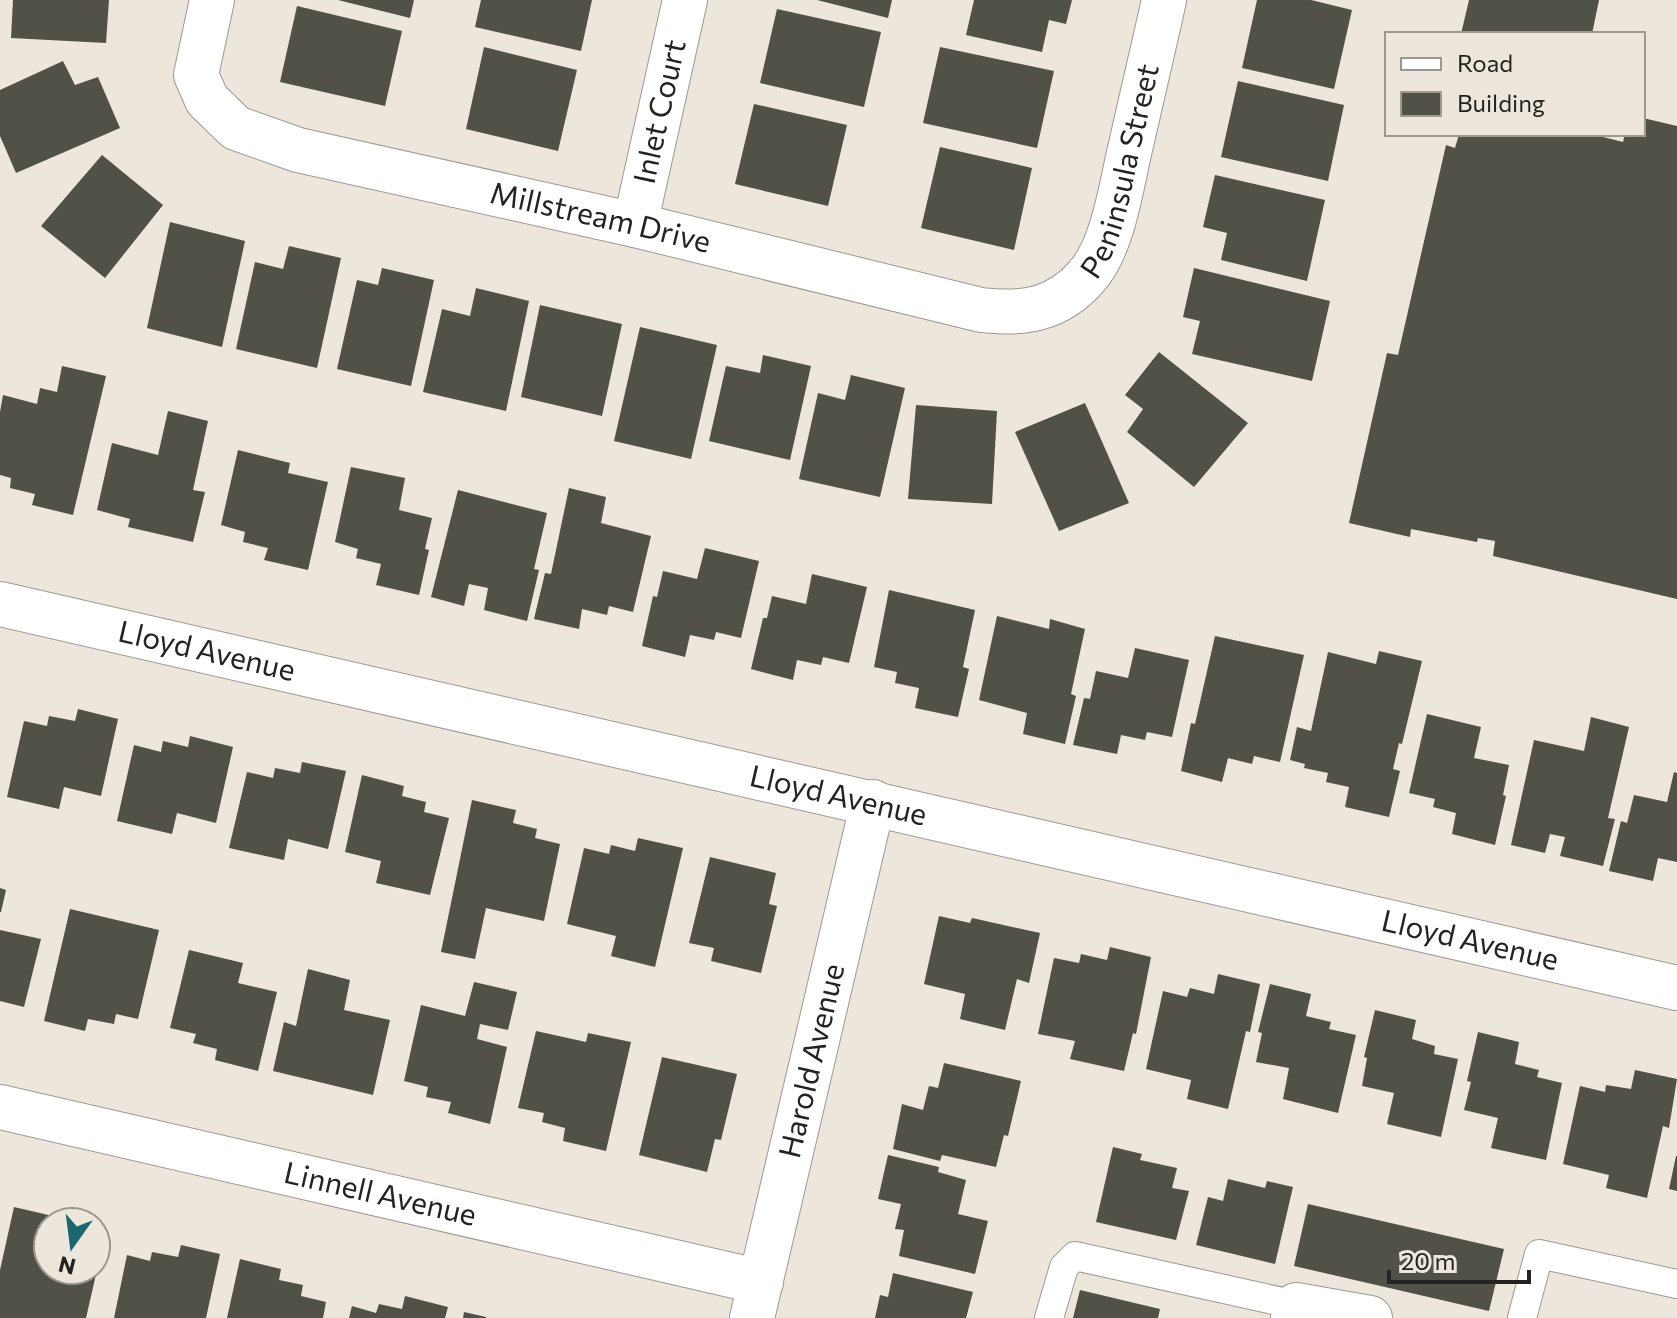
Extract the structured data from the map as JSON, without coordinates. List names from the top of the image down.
{
  "streets": {
    "street": [
      "Inlet Court",
      "Peninsula Street",
      "Millstream Drive",
      "Lloyd Avenue",
      "Harold Avenue",
      "Linnell Avenue"
    ]
  },
  "crossings": [
    ["Inlet Court", "Millstream Drive"],
    ["Peninsula Street", "Millstream Drive"],
    ["Lloyd Avenue", "Harold Avenue"],
    ["Harold Avenue", "Linnell Avenue"]
  ],
  "legend": ["Road", "Building"],
  "scale_bar": "20 m",
  "north": "bottom"
}
